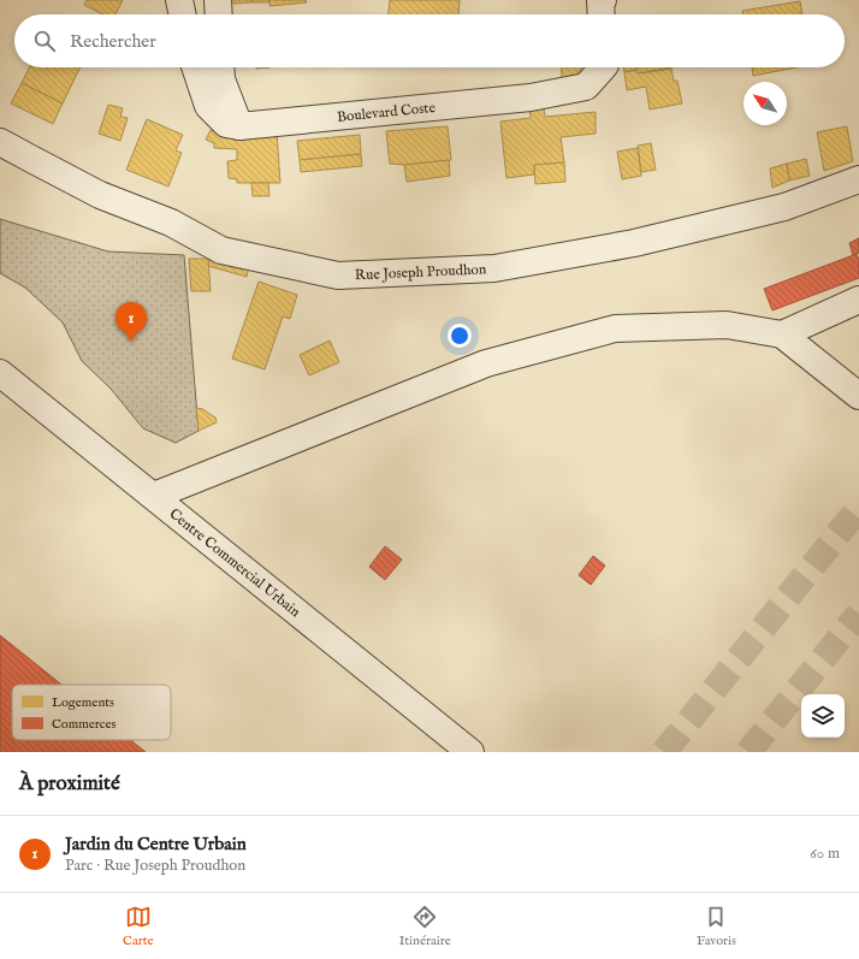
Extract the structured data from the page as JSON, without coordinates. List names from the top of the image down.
{
  "streets": {
    "street": ["Boulevard Coste", "Rue Joseph Proudhon", "Centre Commercial Urbain"]
  },
  "legend": ["Logements", "Commerces"],
  "north": "top left",
  "page": {
    "search": "Rechercher",
    "pins": "1",
    "heading": "À proximité",
    "list": [
      {
        "mark": "1",
        "name": "Jardin du Centre Urbain",
        "note": "Parc · Rue Joseph Proudhon",
        "value": "60 m"
      }
    ],
    "nav": ["Carte", "Itinéraire", "Favoris"]
  }
}
